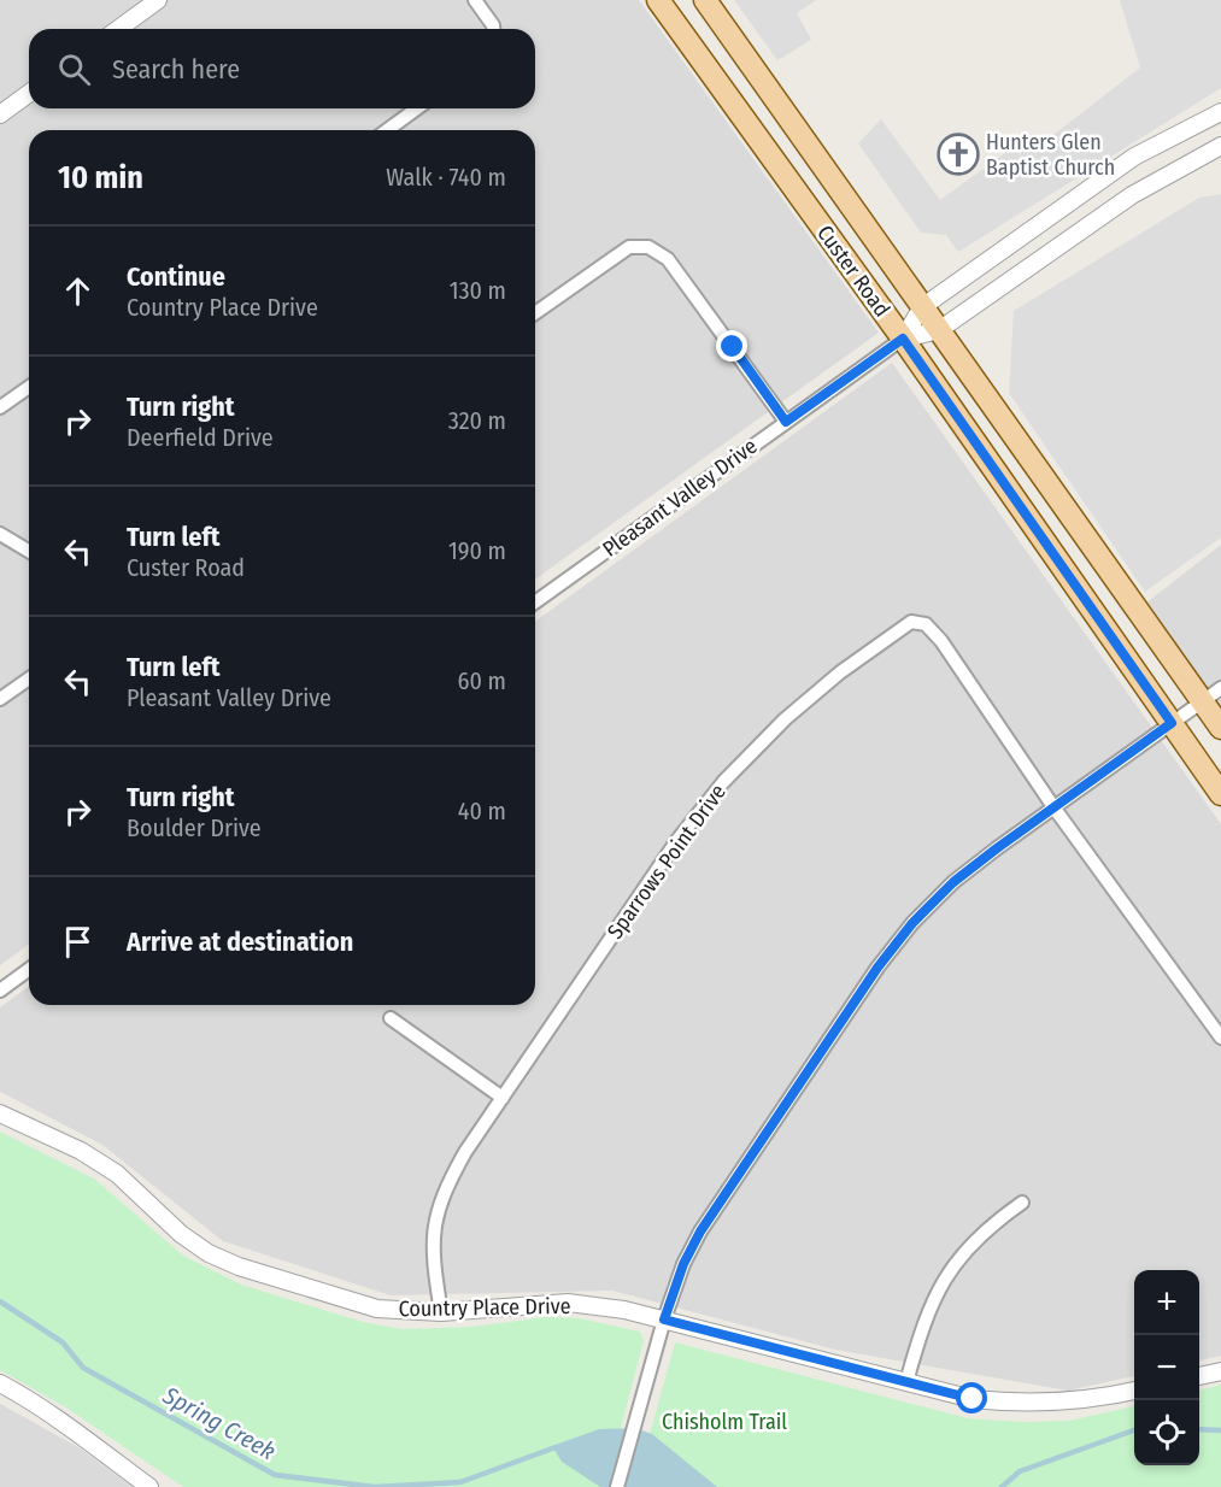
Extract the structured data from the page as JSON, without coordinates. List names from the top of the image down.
{
  "streets": {
    "main road": ["Custer Road"],
    "street": ["Pleasant Valley Drive", "Sparrows Point Drive", "Country Place Drive"]
  },
  "crossings": [
    ["Custer Road", "Pleasant Valley Drive"],
    ["Sparrows Point Drive", "Country Place Drive"]
  ],
  "water": ["Spring Creek"],
  "parks": ["Chisholm Trail"],
  "places": {
    "church": ["Hunters Glen Baptist Church"]
  },
  "page": {
    "search": "Search here",
    "heading": ["10 min", "Walk · 740 m"],
    "list": [
      ["Continue", "Country Place Drive", "130 m"],
      ["Turn right", "Deerfield Drive", "320 m"],
      ["Turn left", "Custer Road", "190 m"],
      ["Turn left", "Pleasant Valley Drive", "60 m"],
      ["Turn right", "Boulder Drive", "40 m"],
      "Arrive at destination"
    ],
    "map_buttons": ["+", "−"]
  }
}
